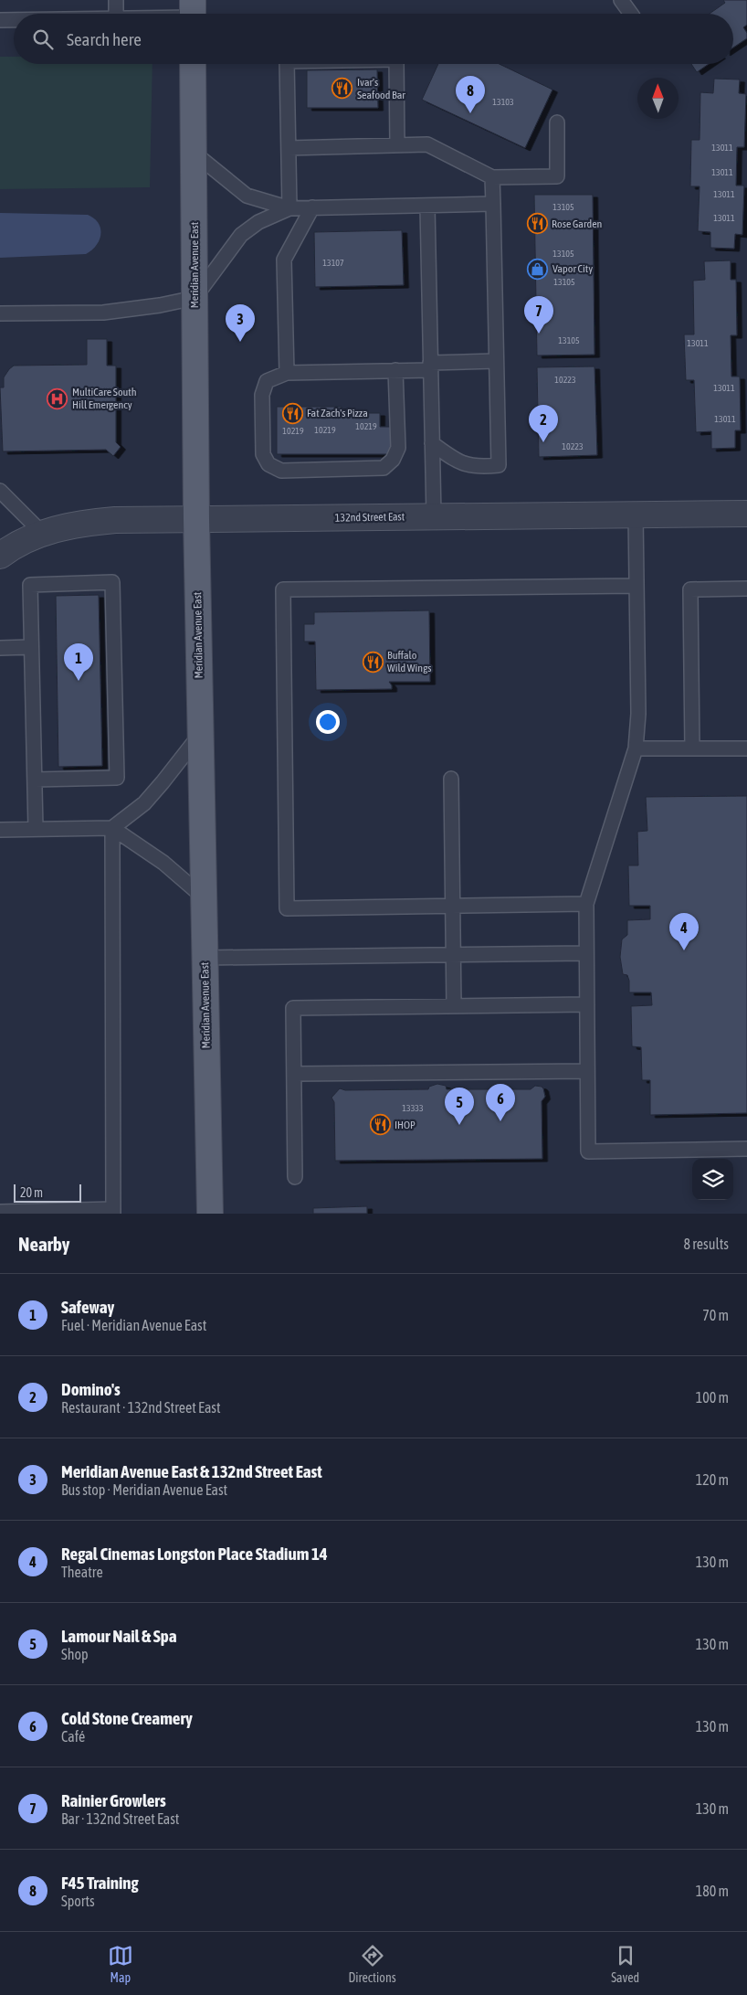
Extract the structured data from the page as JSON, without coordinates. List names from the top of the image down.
{
  "streets": {
    "main road": ["Meridian Avenue East"],
    "street": ["132nd Street East"]
  },
  "crossings": [
    ["Meridian Avenue East", "132nd Street East"]
  ],
  "places": {
    "restaurant": [
      "Ivar's Seafood Bar",
      "Rose Garden",
      "Fat Zach's Pizza",
      "Buffalo Wild Wings",
      "IHOP"
    ],
    "shop": ["Vapor City"],
    "hospital": ["MultiCare South Hill Emergency"]
  },
  "house_numbers": [
    "13103",
    "13011",
    "13011",
    "13011",
    "13105",
    "13011",
    "13105",
    "13107",
    "13105",
    "13105",
    "13011",
    "10223",
    "13011",
    "13011",
    "10219",
    "10219",
    "10219",
    "10223",
    "13333"
  ],
  "scale_bar": "20 m",
  "north": "top",
  "page": {
    "search": "Search here",
    "pins": [
      "8",
      "7",
      "3",
      "2",
      "1",
      "4",
      "6",
      "5"
    ],
    "scale": "20 m",
    "heading": ["Nearby", "8 results"],
    "list": [
      {
        "mark": "1",
        "name": "Safeway",
        "note": "Fuel · Meridian Avenue East",
        "value": "70 m"
      },
      {
        "mark": "2",
        "name": "Domino's",
        "note": "Restaurant · 132nd Street East",
        "value": "100 m"
      },
      {
        "mark": "3",
        "name": "Meridian Avenue East & 132nd Street East",
        "note": "Bus stop · Meridian Avenue East",
        "value": "120 m"
      },
      {
        "mark": "4",
        "name": "Regal Cinemas Longston Place Stadium 14",
        "note": "Theatre",
        "value": "130 m"
      },
      {
        "mark": "5",
        "name": "Lamour Nail & Spa",
        "note": "Shop",
        "value": "130 m"
      },
      {
        "mark": "6",
        "name": "Cold Stone Creamery",
        "note": "Café",
        "value": "130 m"
      },
      {
        "mark": "7",
        "name": "Rainier Growlers",
        "note": "Bar · 132nd Street East",
        "value": "130 m"
      },
      {
        "mark": "8",
        "name": "F45 Training",
        "note": "Sports",
        "value": "180 m"
      }
    ],
    "nav": ["Map", "Directions", "Saved"]
  }
}
